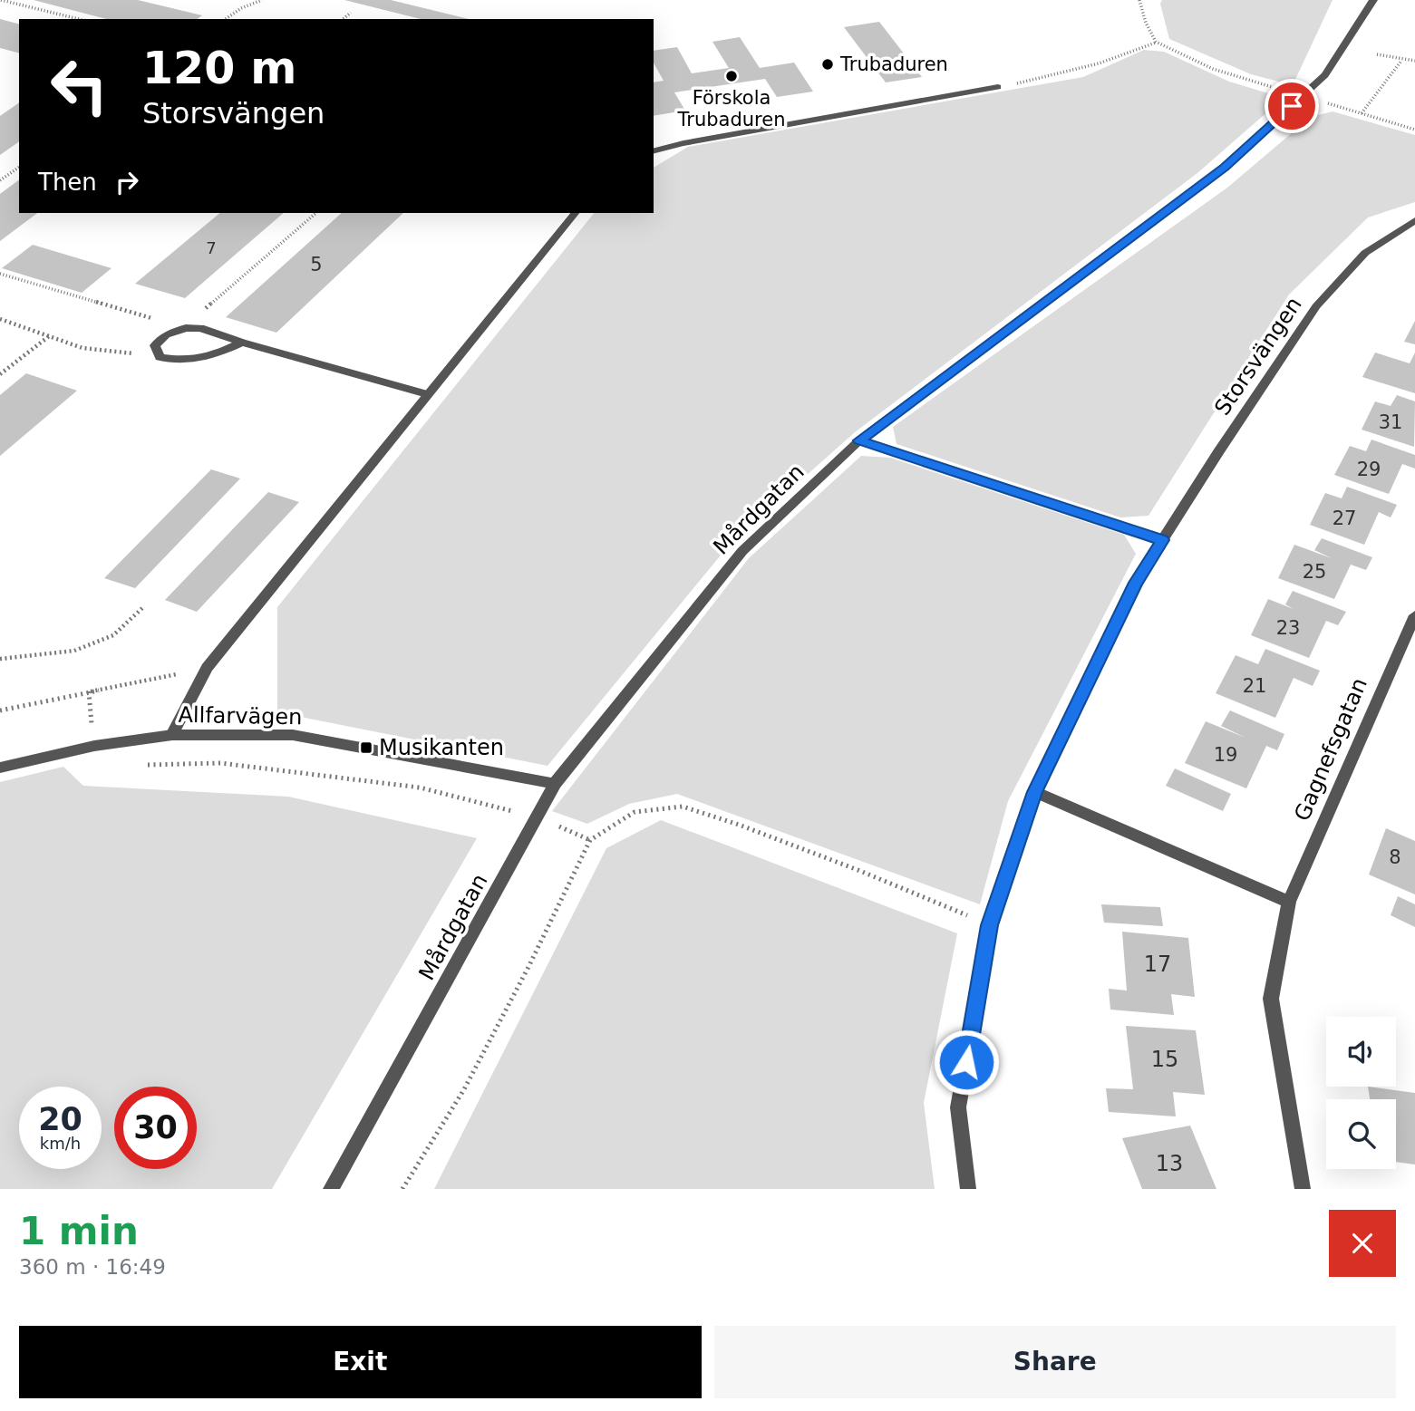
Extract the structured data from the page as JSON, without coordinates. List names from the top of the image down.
{
  "streets": {
    "street": [
      "Storsvängen",
      "Mårdgatan",
      "Allfarvägen",
      "Gagnefsgatan"
    ]
  },
  "crossings": [
    ["Mårdgatan", "Allfarvägen"]
  ],
  "places": {
    "other": ["Trubaduren", "Förskola Trubaduren"],
    "transit": ["Musikanten"]
  },
  "house_numbers": [
    "7",
    "5",
    "31",
    "29",
    "27",
    "25",
    "23",
    "21",
    "19",
    "8",
    "17",
    "15",
    "13"
  ],
  "page": {
    "turn": ["120 m", "Storsvängen"],
    "then": "Then",
    "speed": "20 km/h",
    "limit": "30",
    "heading": ["1 min", "360 m · 16:49"],
    "buttons": ["Exit", "Share"]
  }
}
